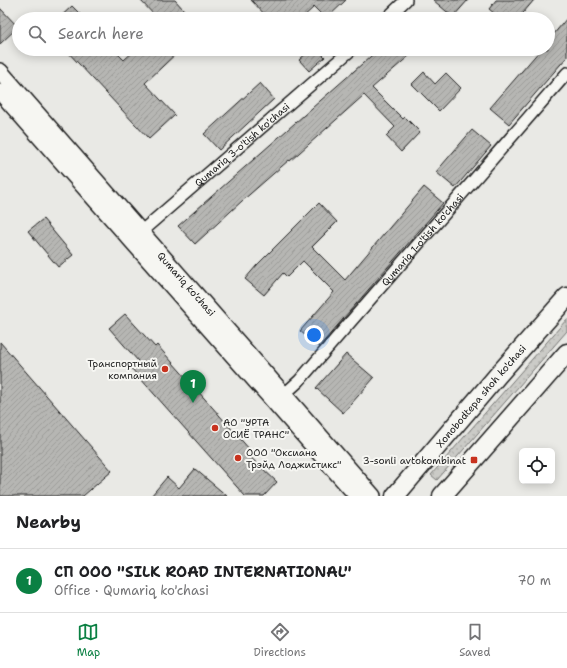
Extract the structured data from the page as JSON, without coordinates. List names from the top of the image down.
{
  "streets": {
    "highway": ["Xonobodtepa shoh ko'chasi"],
    "main road": ["Qumariq ko'chasi"],
    "street": ["Qumariq 3-o'tish ko'chasi", "Qumariq 1-o'tish ko'chasi"]
  },
  "crossings": [
    ["Qumariq 3-o'tish ko'chasi", "Qumariq ko'chasi"],
    ["Qumariq 1-o'tish ko'chasi", "Qumariq ko'chasi"]
  ],
  "places": {
    "other": ["Транспортный компания", "АО \"УРТА ОСИЁ ТРАНС\"", "ООО \"Оксиана Трэйд Лоджистикс\""],
    "transit": ["3-sonli avtokombinat"]
  },
  "page": {
    "search": "Search here",
    "pins": "1",
    "heading": "Nearby",
    "list": [
      {
        "mark": "1",
        "name": "СП ООО \"SILK ROAD INTERNATIONAL\"",
        "note": "Office · Qumariq ko'chasi",
        "value": "70 m"
      }
    ],
    "nav": ["Map", "Directions", "Saved"]
  }
}
